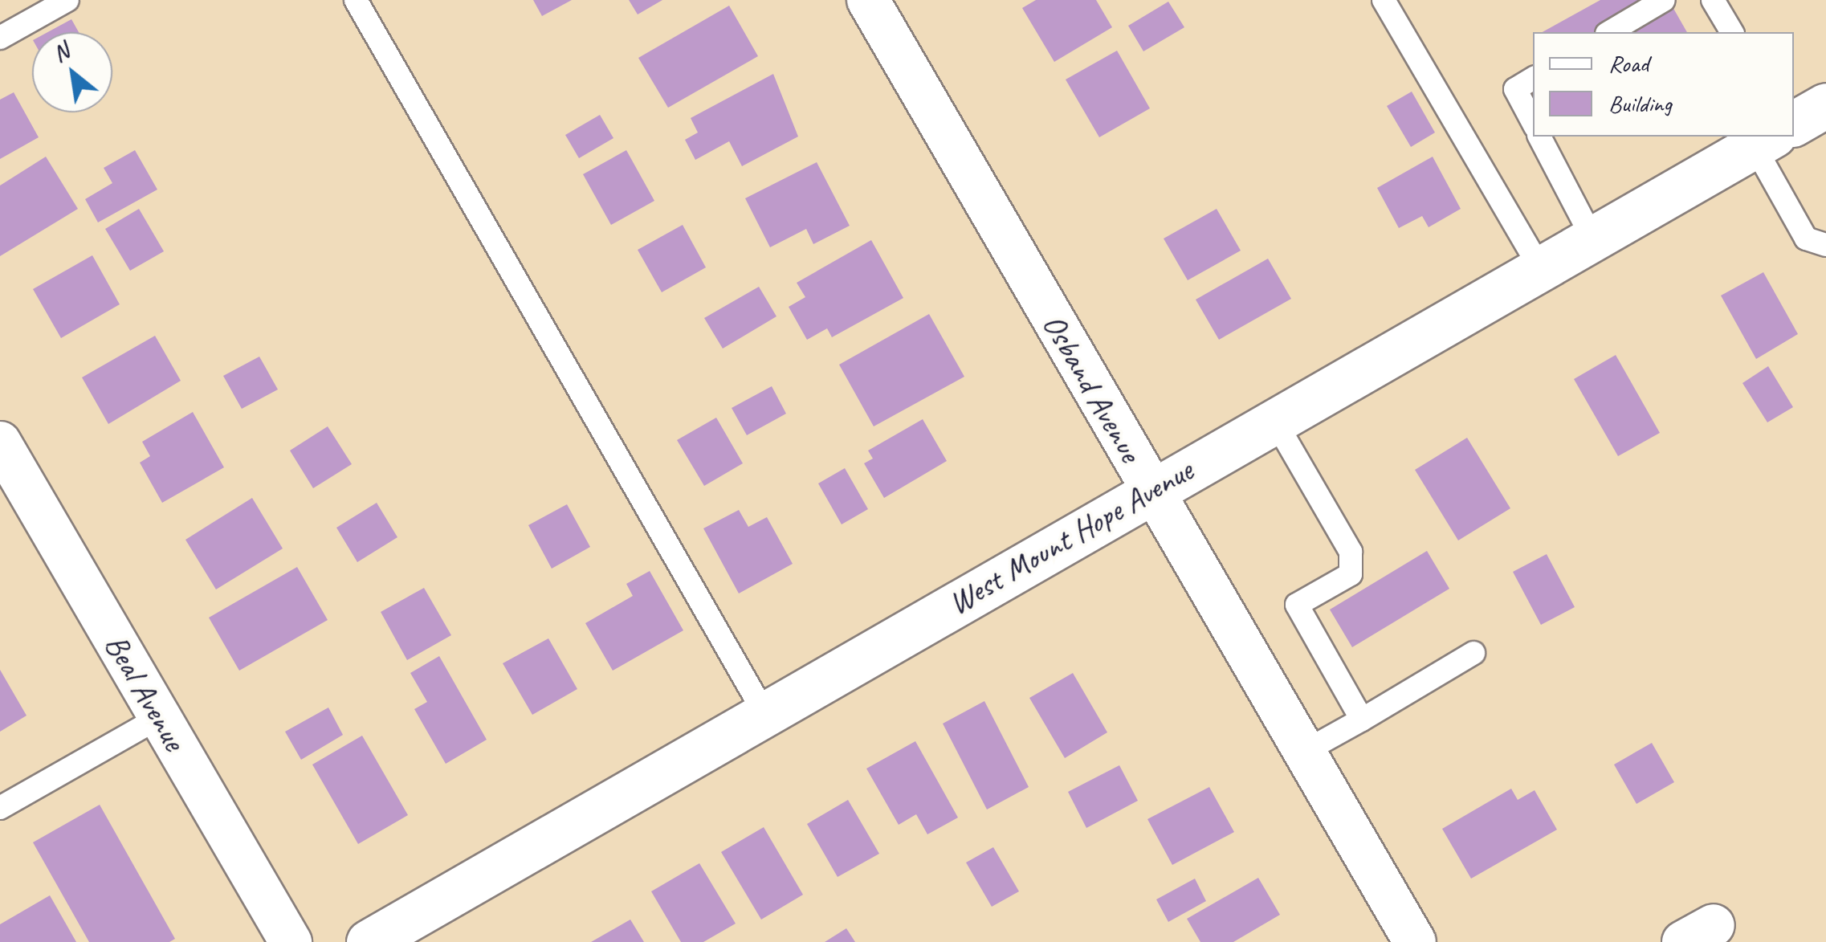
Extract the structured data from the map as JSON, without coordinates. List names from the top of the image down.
{
  "streets": {
    "street": ["Osband Avenue", "West Mount Hope Avenue", "Beal Avenue"]
  },
  "crossings": [
    ["Osband Avenue", "West Mount Hope Avenue"]
  ],
  "legend": ["Road", "Building"],
  "north": "top left"
}
